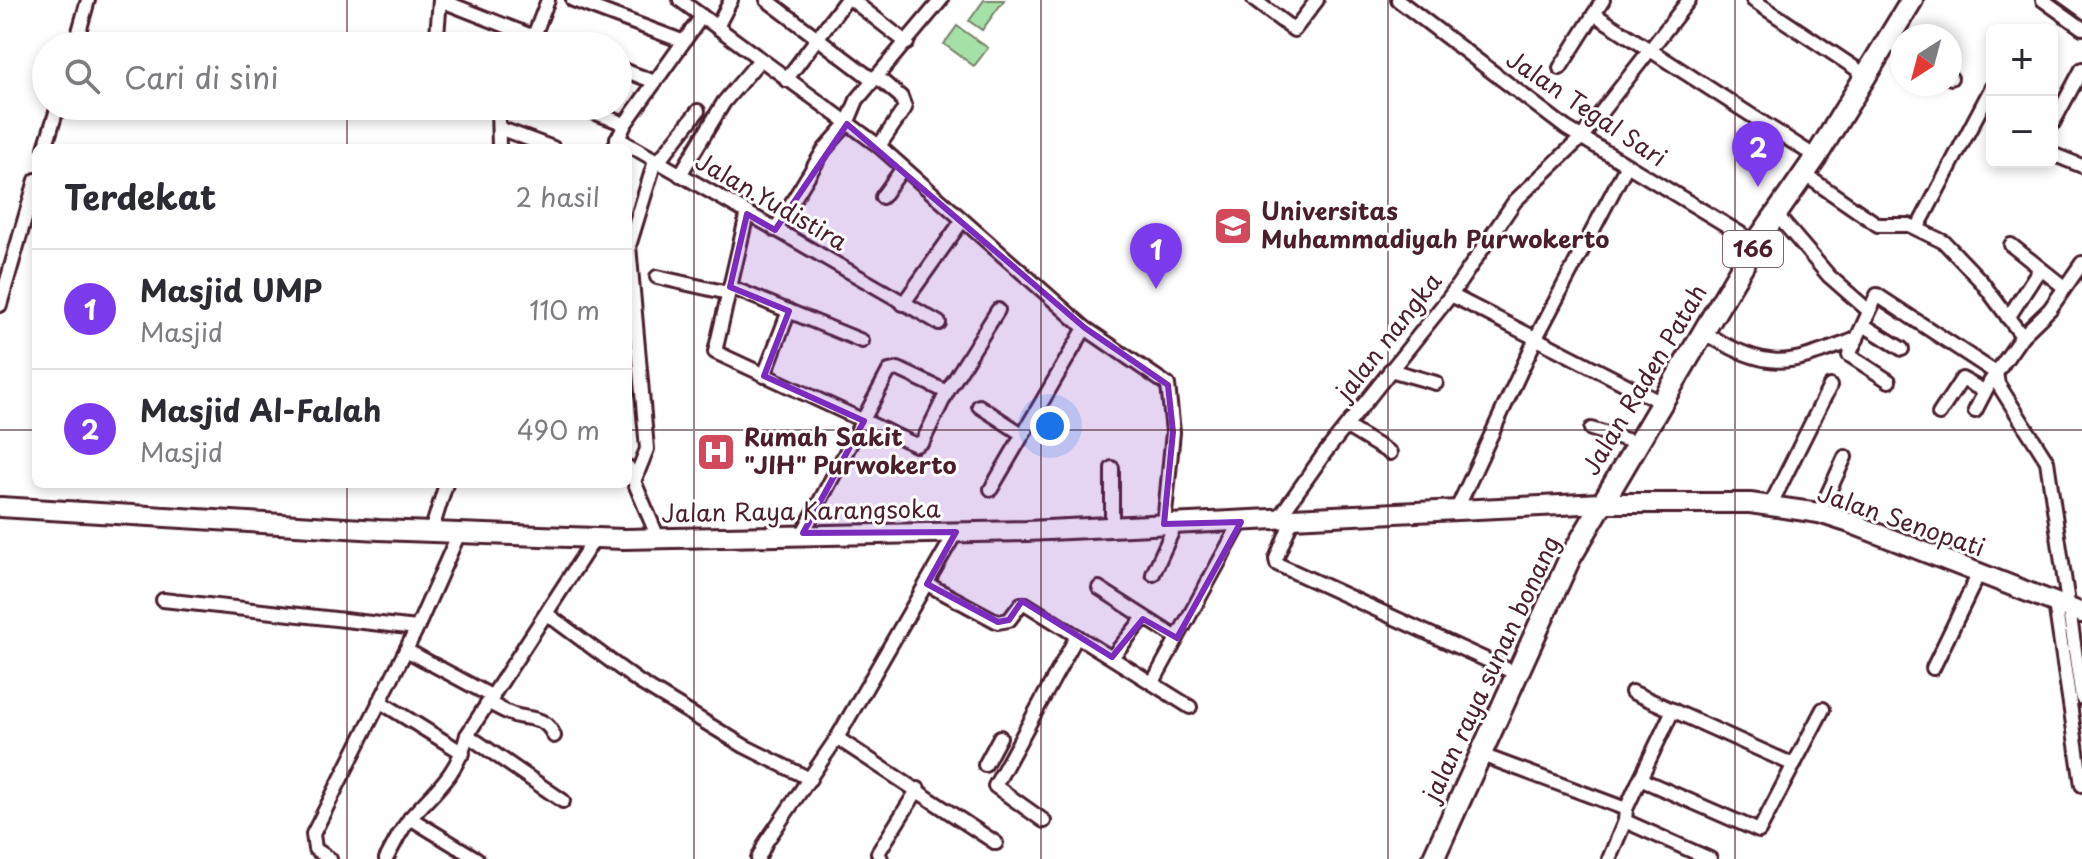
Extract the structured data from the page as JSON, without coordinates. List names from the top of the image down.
{
  "streets": {
    "main road": [
      "166",
      "Jalan Raden Patah",
      "Jalan Raya Karangsoka",
      "Jalan Senopati",
      "jalan raya sunan bonang"
    ],
    "street": ["Jalan Tegal Sari", "Jalan.Yudistira", "jalan nangka"]
  },
  "crossings": [
    ["Jalan Tegal Sari", "jalan nangka"],
    ["Jalan Tegal Sari", "Jalan Raden Patah"],
    ["jalan nangka", "Jalan Raya Karangsoka"],
    ["jalan nangka", "jalan raya sunan bonang"],
    ["Jalan Raden Patah", "Jalan Raya Karangsoka"],
    ["Jalan Raden Patah", "Jalan Senopati"],
    ["Jalan Raden Patah", "jalan raya sunan bonang"],
    ["Jalan Raya Karangsoka", "Jalan Senopati"],
    ["Jalan Raya Karangsoka", "jalan raya sunan bonang"],
    ["Jalan Senopati", "jalan raya sunan bonang"]
  ],
  "places": {
    "school or university": ["Universitas Muhammadiyah Purwokerto"],
    "hospital": ["Rumah Sakit \"JIH\" Purwokerto"]
  },
  "north": "bottom left",
  "page": {
    "map_buttons": ["+", "−"],
    "search": "Cari di sini",
    "pins": ["2", "1"],
    "heading": ["Terdekat", "2 hasil"],
    "list": [
      {
        "mark": "1",
        "name": "Masjid UMP",
        "note": "Masjid",
        "value": "110 m"
      },
      {
        "mark": "2",
        "name": "Masjid Al-Falah",
        "note": "Masjid",
        "value": "490 m"
      }
    ]
  }
}
